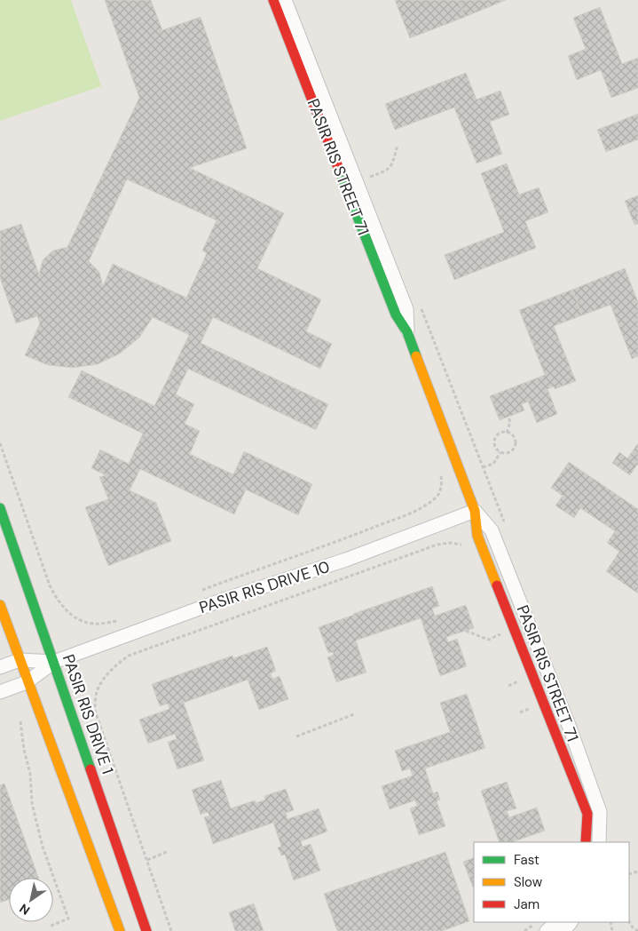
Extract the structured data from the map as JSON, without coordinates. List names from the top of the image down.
{
  "streets": {
    "street": ["PASIR RIS STREET 71", "PASIR RIS DRIVE 10", "PASIR RIS DRIVE 1"]
  },
  "crossings": [
    ["PASIR RIS STREET 71", "PASIR RIS DRIVE 10"],
    ["PASIR RIS DRIVE 10", "PASIR RIS DRIVE 1"]
  ],
  "legend": ["Fast", "Slow", "Jam"],
  "north": "bottom left"
}
